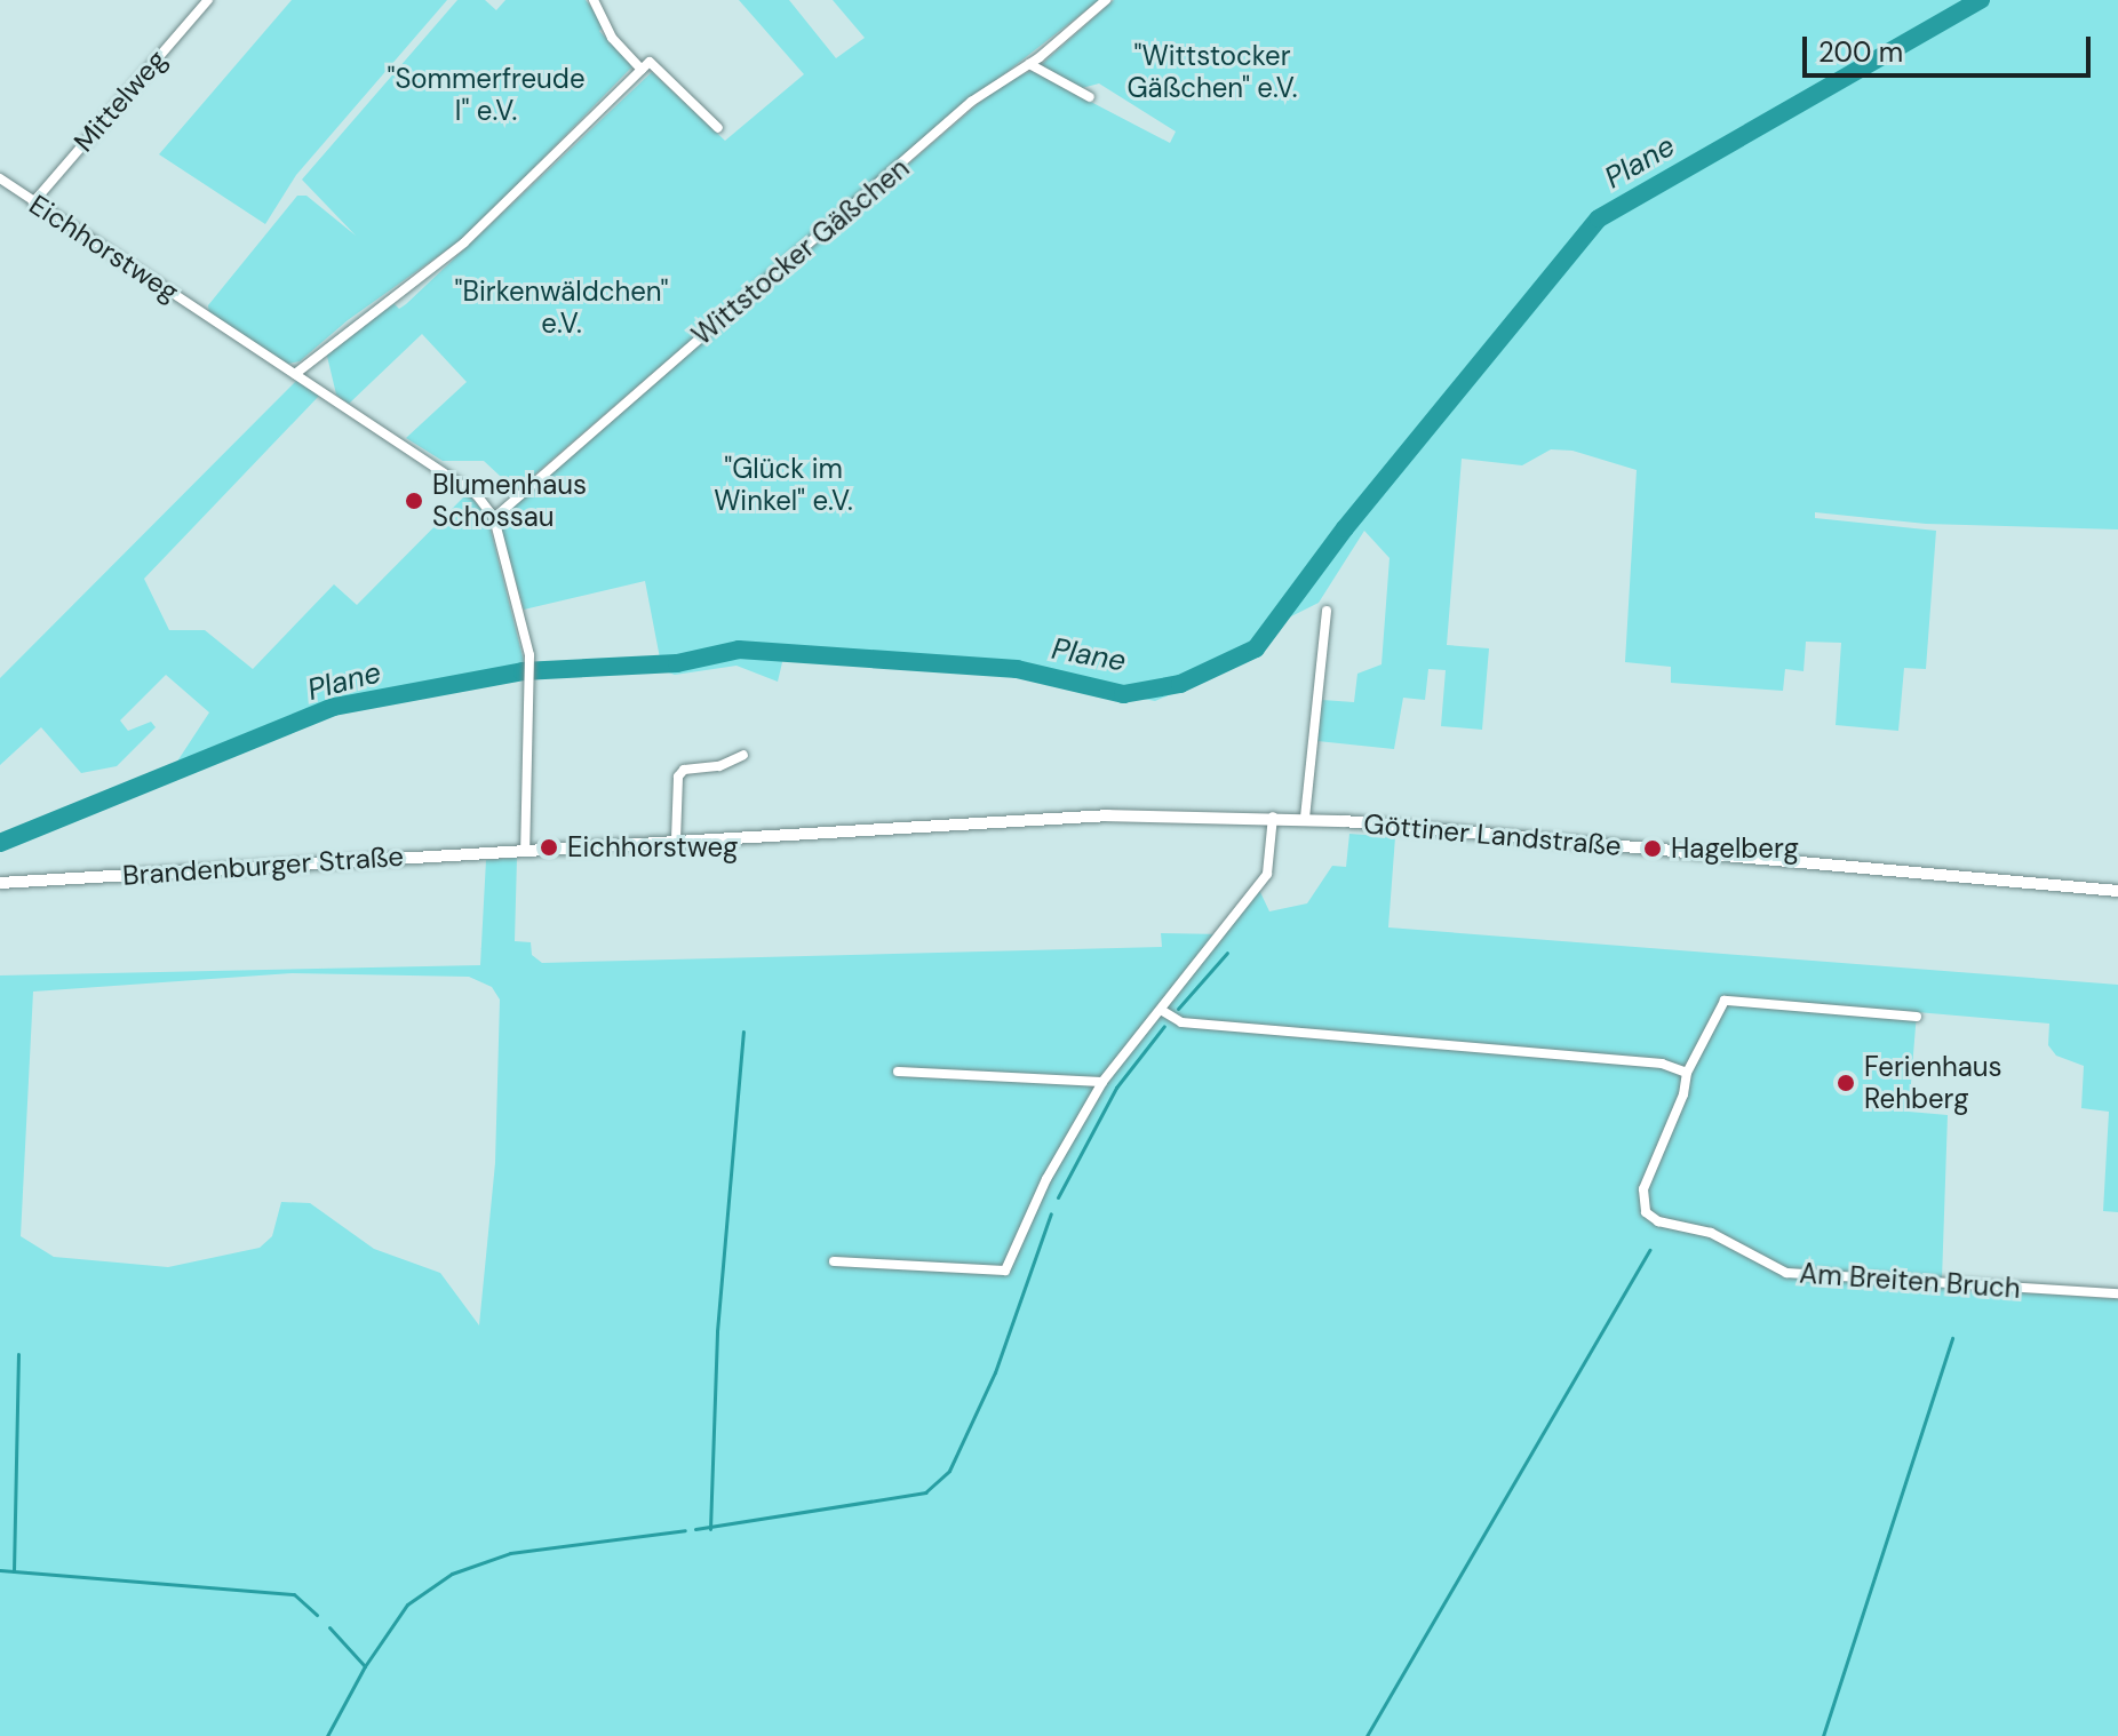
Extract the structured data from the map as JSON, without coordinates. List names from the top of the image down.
{
  "streets": {
    "street": [
      "Mittelweg",
      "Eichhorstweg",
      "Wittstocker Gäßchen",
      "Göttiner Landstraße",
      "Brandenburger Straße",
      "Am Breiten Bruch"
    ]
  },
  "crossings": [
    ["Mittelweg", "Eichhorstweg"],
    ["Eichhorstweg", "Wittstocker Gäßchen"],
    ["Eichhorstweg", "Göttiner Landstraße"],
    ["Eichhorstweg", "Brandenburger Straße"],
    ["Göttiner Landstraße", "Brandenburger Straße"]
  ],
  "water": ["Plane"],
  "parks": [
    "\"Wittstocker Gäßchen\" e.V.",
    "\"Sommerfreude I\" e.V.",
    "\"Birkenwäldchen\" e.V.",
    "\"Glück im Winkel\" e.V."
  ],
  "places": [
    "Blumenhaus Schossau",
    "Eichhorstweg",
    "Hagelberg",
    "Ferienhaus Rehberg"
  ],
  "scale_bar": "200 m"
}
